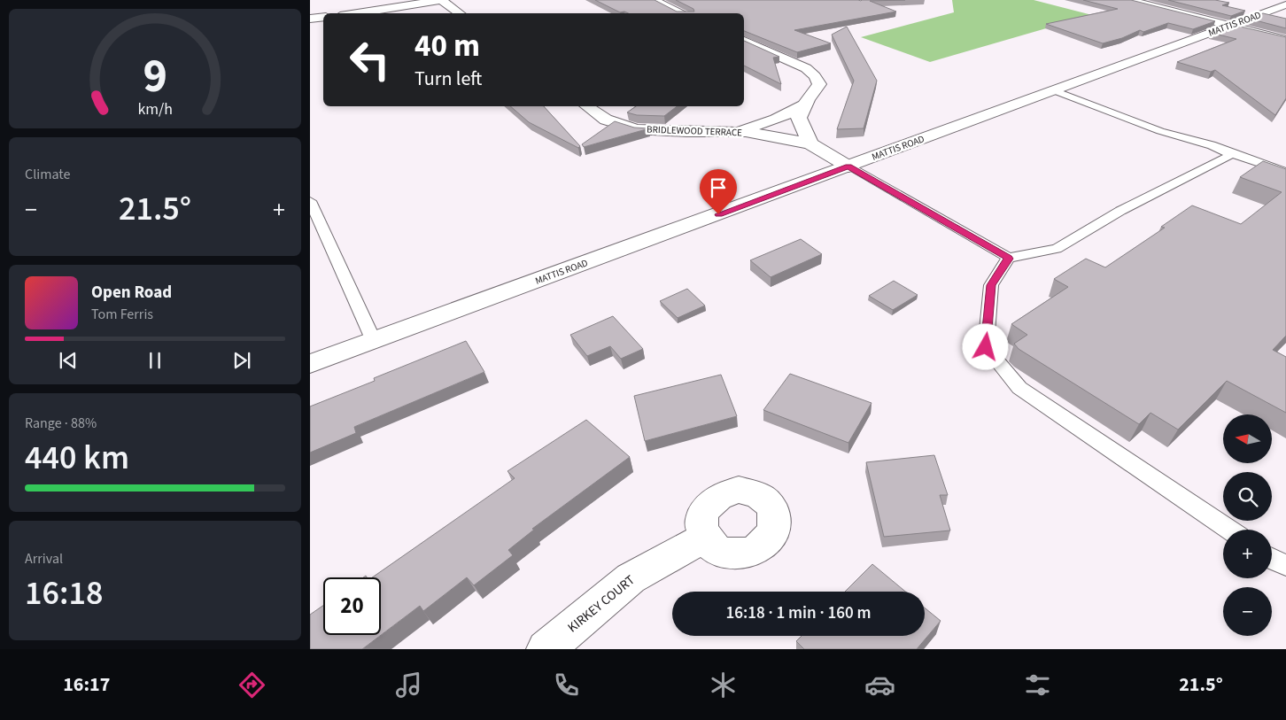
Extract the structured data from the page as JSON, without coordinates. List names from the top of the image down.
{
  "streets": {
    "street": ["MATTIS ROAD", "BRIDLEWOOD TERRACE", "KIRKEY COURT"]
  },
  "north": "left",
  "page": {
    "turn": ["40 m", "Turn left"],
    "tile": [
      "Climate",
      ["Range · 88%", "440 km"],
      ["Arrival", "16:18"]
    ],
    "heat": ["−", "21.5°", "+"],
    "song": ["Open Road", "Tom Ferris"],
    "map_buttons": ["+", "−"],
    "limit": "20",
    "trip": "16:18 · 1 min · 160 m",
    "tabs": ["16:17", "21.5°"],
    "gauge": ["9", "km/h"]
  }
}
